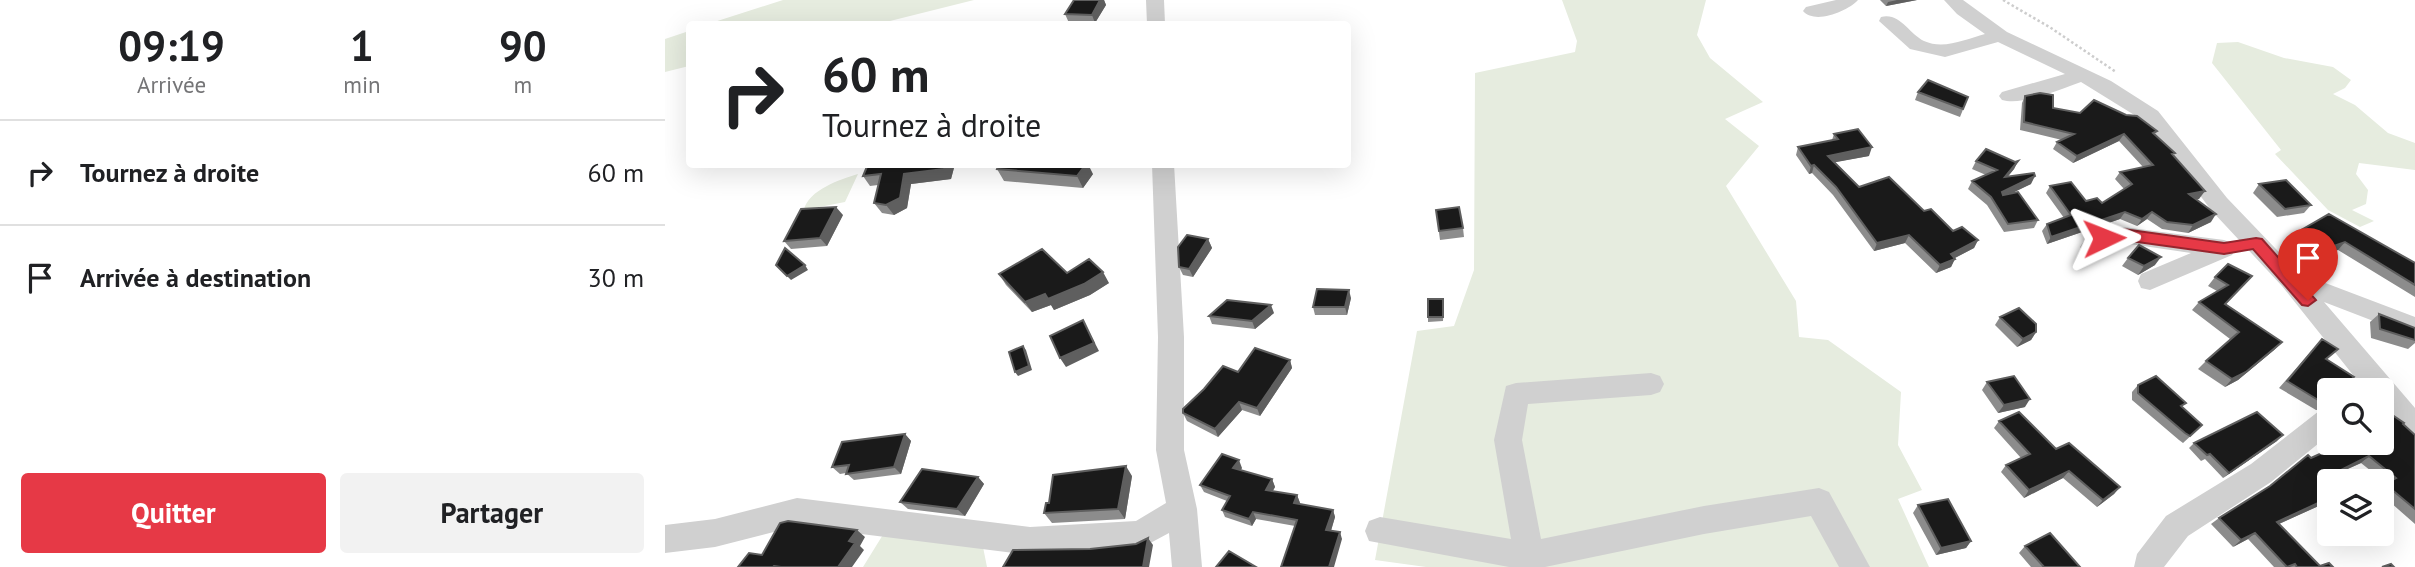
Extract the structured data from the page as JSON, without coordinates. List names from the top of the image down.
{
  "page": {
    "eta": [
      "09:19",
      "Arrivée",
      "1",
      "min",
      "90",
      "m"
    ],
    "turn": ["60 m", "Tournez à droite"],
    "list": [
      {
        "name": "Tournez à droite",
        "value": "60 m"
      },
      {
        "name": "Arrivée à destination",
        "value": "30 m"
      }
    ],
    "buttons": ["Quitter", "Partager"]
  }
}
